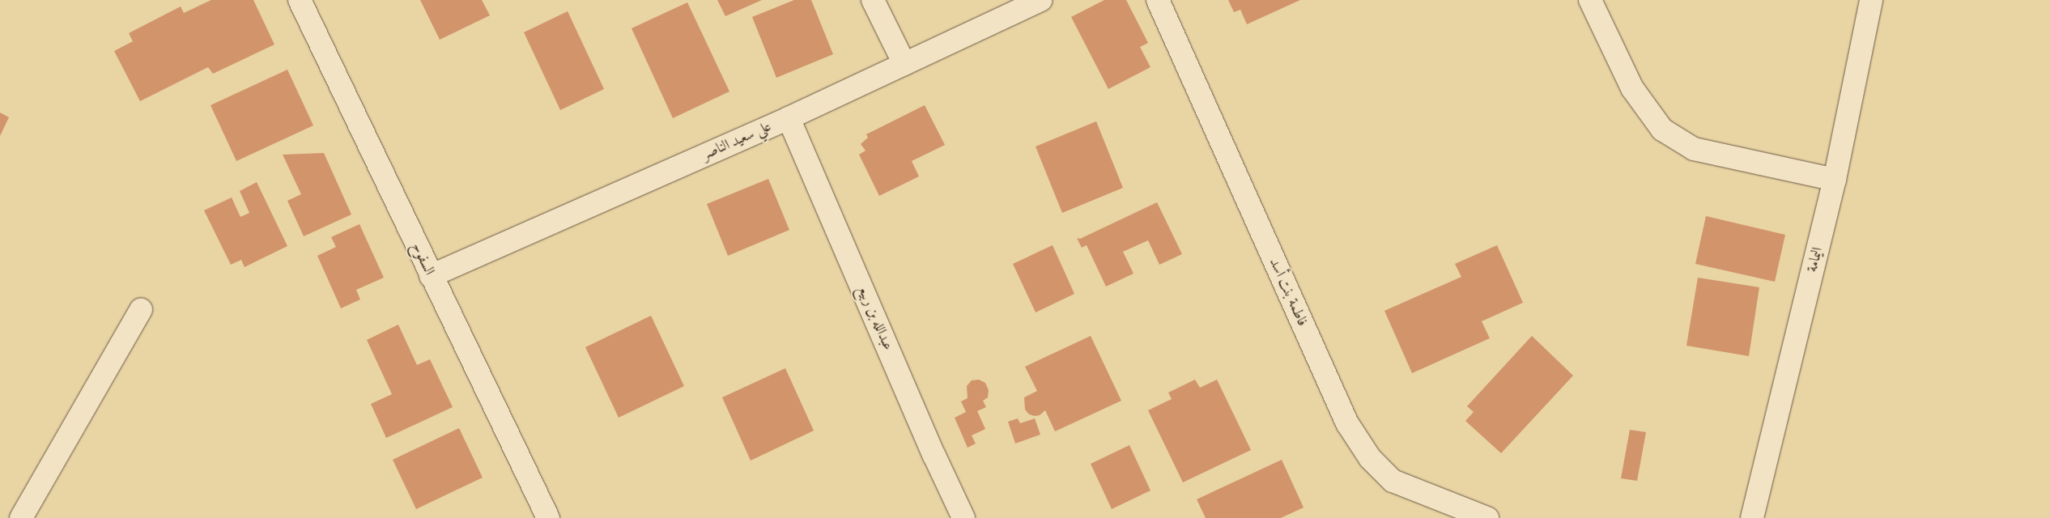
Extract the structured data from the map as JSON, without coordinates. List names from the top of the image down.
{
  "streets": {
    "street": [
      "علي سعيد الناصر",
      "السفوح",
      "اليمامة",
      "فاطمة بنت أسد",
      "عبدالله بن ربيع"
    ]
  },
  "crossings": [
    ["علي سعيد الناصر", "السفوح"],
    ["علي سعيد الناصر", "عبدالله بن ربيع"]
  ]
}
